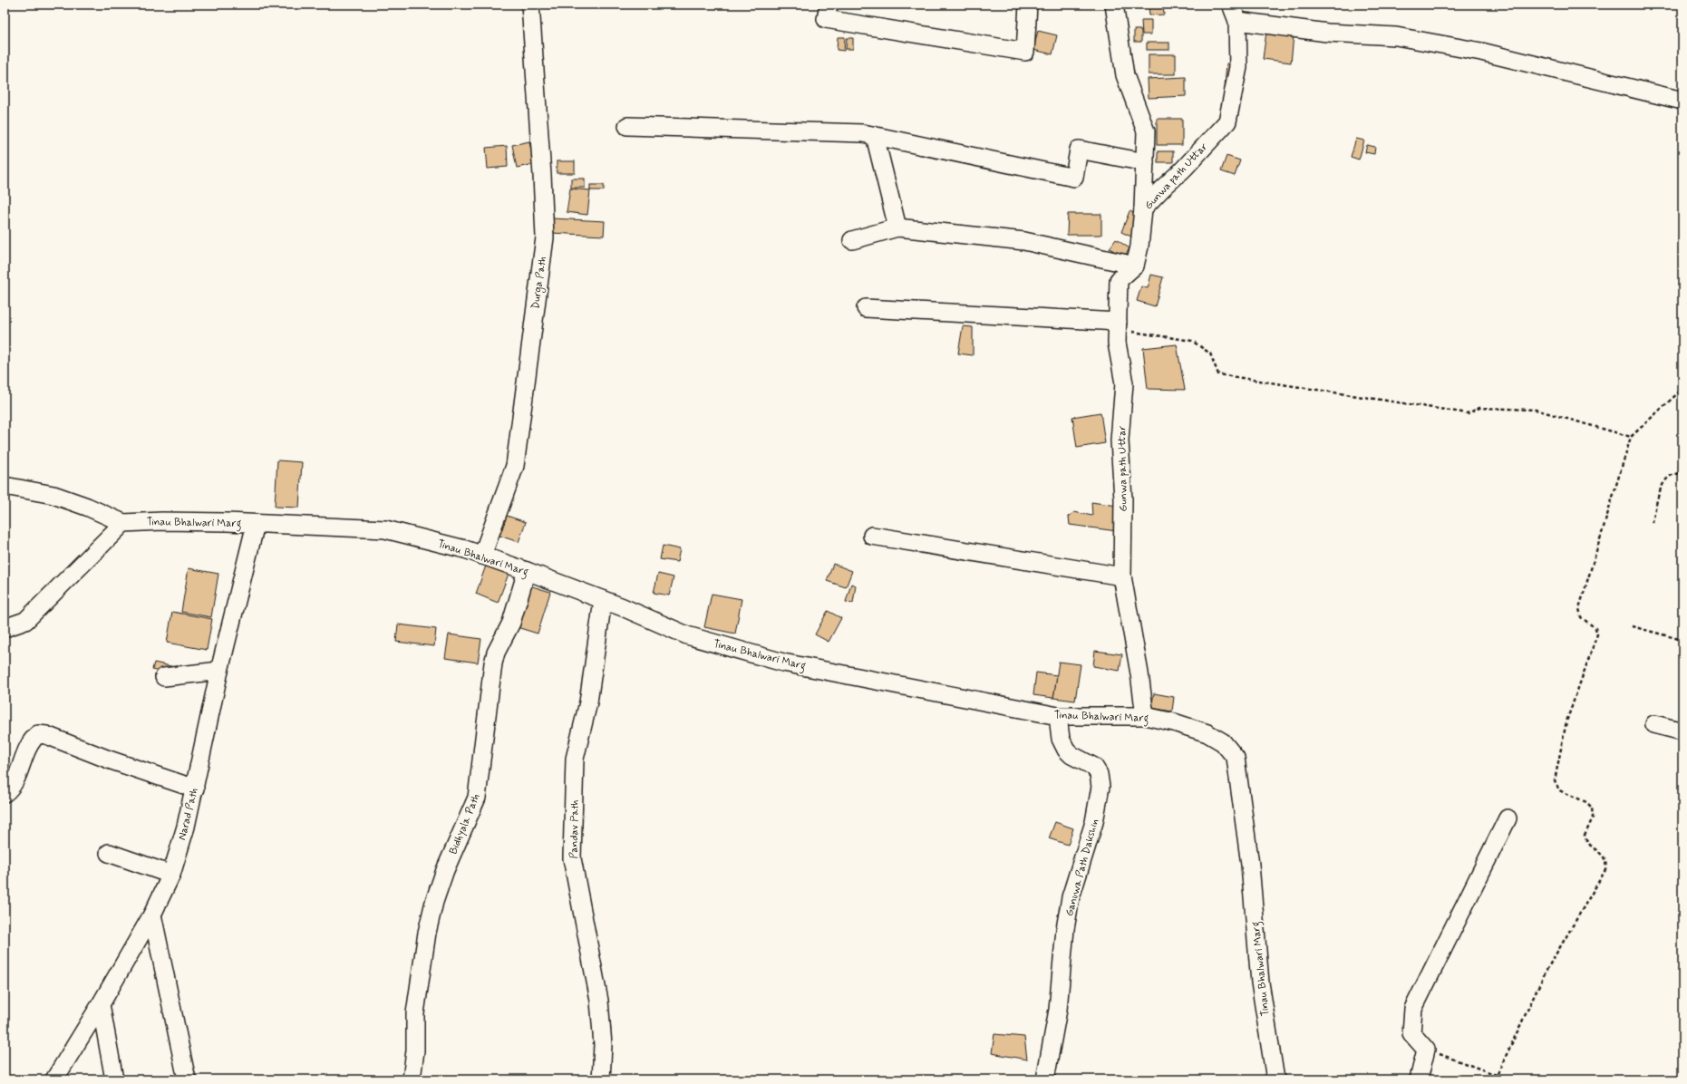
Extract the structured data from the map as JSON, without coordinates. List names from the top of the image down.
{
  "streets": {
    "street": [
      "Gunwa path Uttar",
      "Durga Path",
      "Tinau Bhalwari Marg",
      "Narad Path",
      "Bidhyala Path",
      "Pandav Path",
      "Ganuwa Path Dakshin"
    ]
  },
  "crossings": [
    ["Gunwa path Uttar", "Tinau Bhalwari Marg"],
    ["Durga Path", "Tinau Bhalwari Marg"],
    ["Tinau Bhalwari Marg", "Narad Path"],
    ["Tinau Bhalwari Marg", "Bidhyala Path"],
    ["Tinau Bhalwari Marg", "Pandav Path"],
    ["Tinau Bhalwari Marg", "Ganuwa Path Dakshin"]
  ]
}
